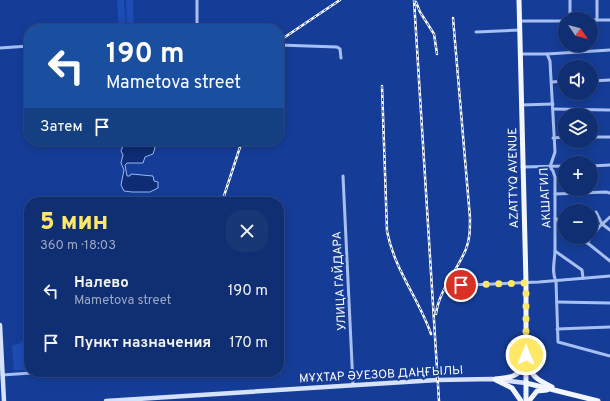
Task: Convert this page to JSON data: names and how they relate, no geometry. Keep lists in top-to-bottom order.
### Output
{
  "streets": {
    "main road": ["AZATTYQ AVENUE", "МҰХТАР ӘУЕЗОВ ДАҢҒЫЛЫ"],
    "street": ["АКШАГИЛ", "УЛИЦА ГАЙДАРА"]
  },
  "crossings": [
    ["AZATTYQ AVENUE", "МҰХТАР ӘУЕЗОВ ДАҢҒЫЛЫ"],
    ["УЛИЦА ГАЙДАРА", "МҰХТАР ӘУЕЗОВ ДАҢҒЫЛЫ"]
  ],
  "north": "bottom right",
  "page": {
    "map_buttons": ["+", "−"],
    "turn": ["190 m", "Mametova street"],
    "then": "Затем",
    "heading": ["5 мин", "360 m · 18:03"],
    "list": [
      {
        "name": "Налево",
        "note": "Mametova street",
        "value": "190 m"
      },
      {
        "name": "Пункт назначения",
        "value": "170 m"
      }
    ]
  }
}
